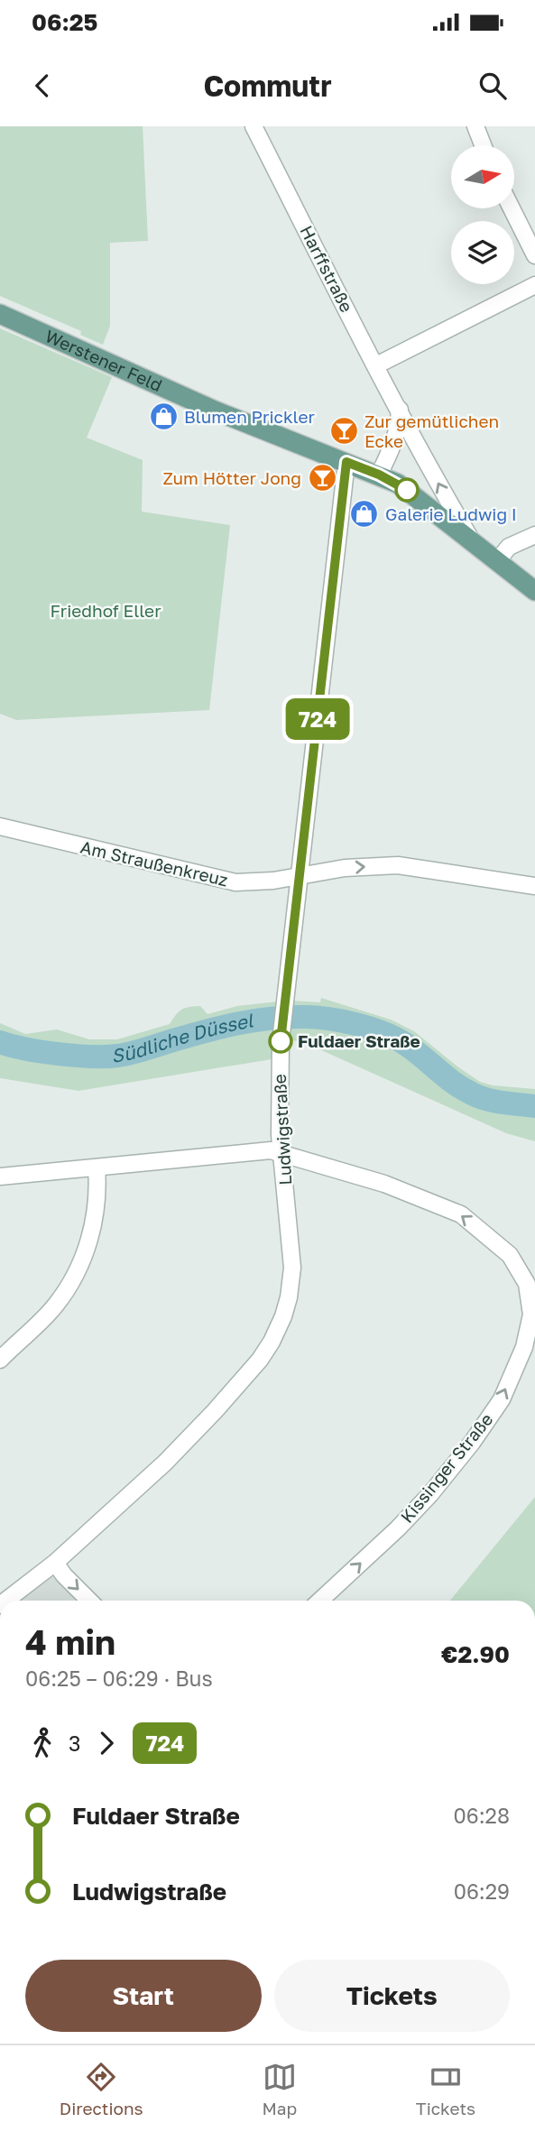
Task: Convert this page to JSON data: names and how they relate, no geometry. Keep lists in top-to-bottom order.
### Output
{
  "streets": {
    "main road": ["Werstener Feld"],
    "street": [
      "Harffstraße",
      "Am Straußenkreuz",
      "Ludwigstraße",
      "Kissinger Straße"
    ]
  },
  "crossings": [
    ["Harffstraße", "Werstener Feld"],
    ["Werstener Feld", "Ludwigstraße"],
    ["Am Straußenkreuz", "Ludwigstraße"],
    ["Ludwigstraße", "Kissinger Straße"]
  ],
  "one_way": ["Am Straußenkreuz"],
  "water": ["Südliche Düssel"],
  "parks": ["Friedhof Eller"],
  "places": {
    "shop": ["Blumen Prickler", "Galerie Ludwig I"],
    "bar": ["Zur gemütlichen Ecke", "Zum Hötter Jong"],
    "other": ["Fuldaer Straße"]
  },
  "lines": ["bus line 724"],
  "north": "right",
  "page": {
    "status": "06:25",
    "header": "Commutr",
    "on_map": "724",
    "heading": ["4 min", "06:25 – 06:29 · Bus", "€2.90"],
    "legs": ["3", "724"],
    "list": [
      {
        "name": "Fuldaer Straße",
        "value": "06:28"
      },
      {
        "name": "Ludwigstraße",
        "value": "06:29"
      }
    ],
    "buttons": ["Start", "Tickets"],
    "tabs": ["Directions", "Map", "Tickets"]
  }
}
